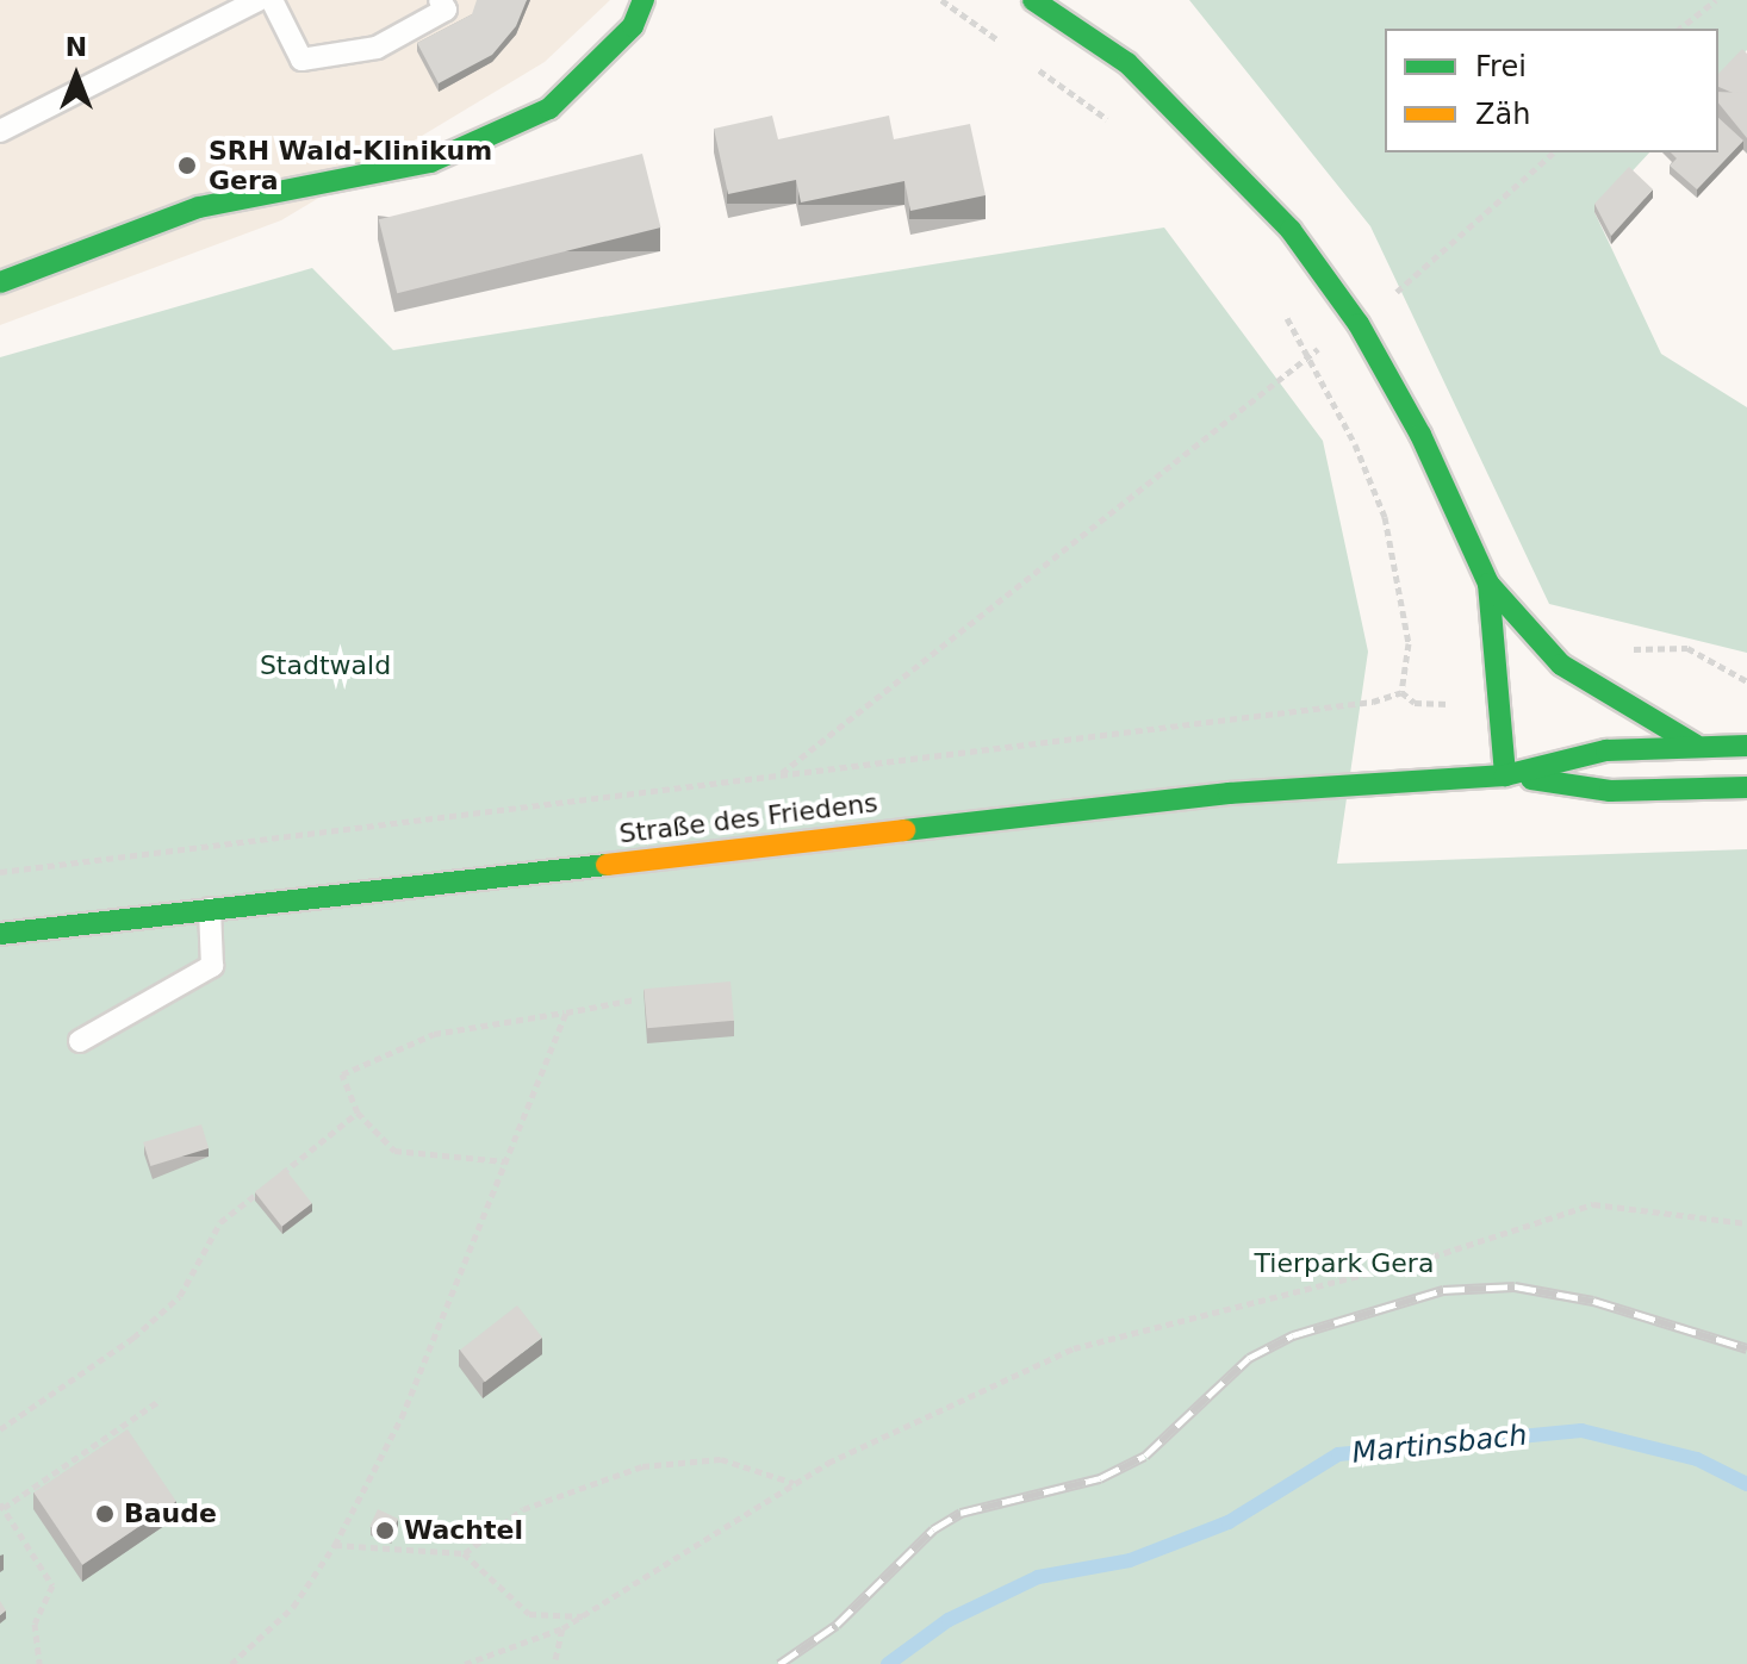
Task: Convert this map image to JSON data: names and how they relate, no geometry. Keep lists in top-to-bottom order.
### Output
{
  "streets": {
    "main road": ["Straße des Friedens"]
  },
  "water": ["Martinsbach"],
  "parks": ["Stadtwald", "Tierpark Gera"],
  "places": ["SRH Wald-Klinikum Gera", "Baude", "Wachtel"],
  "legend": ["Frei", "Zäh"],
  "north": "top"
}
